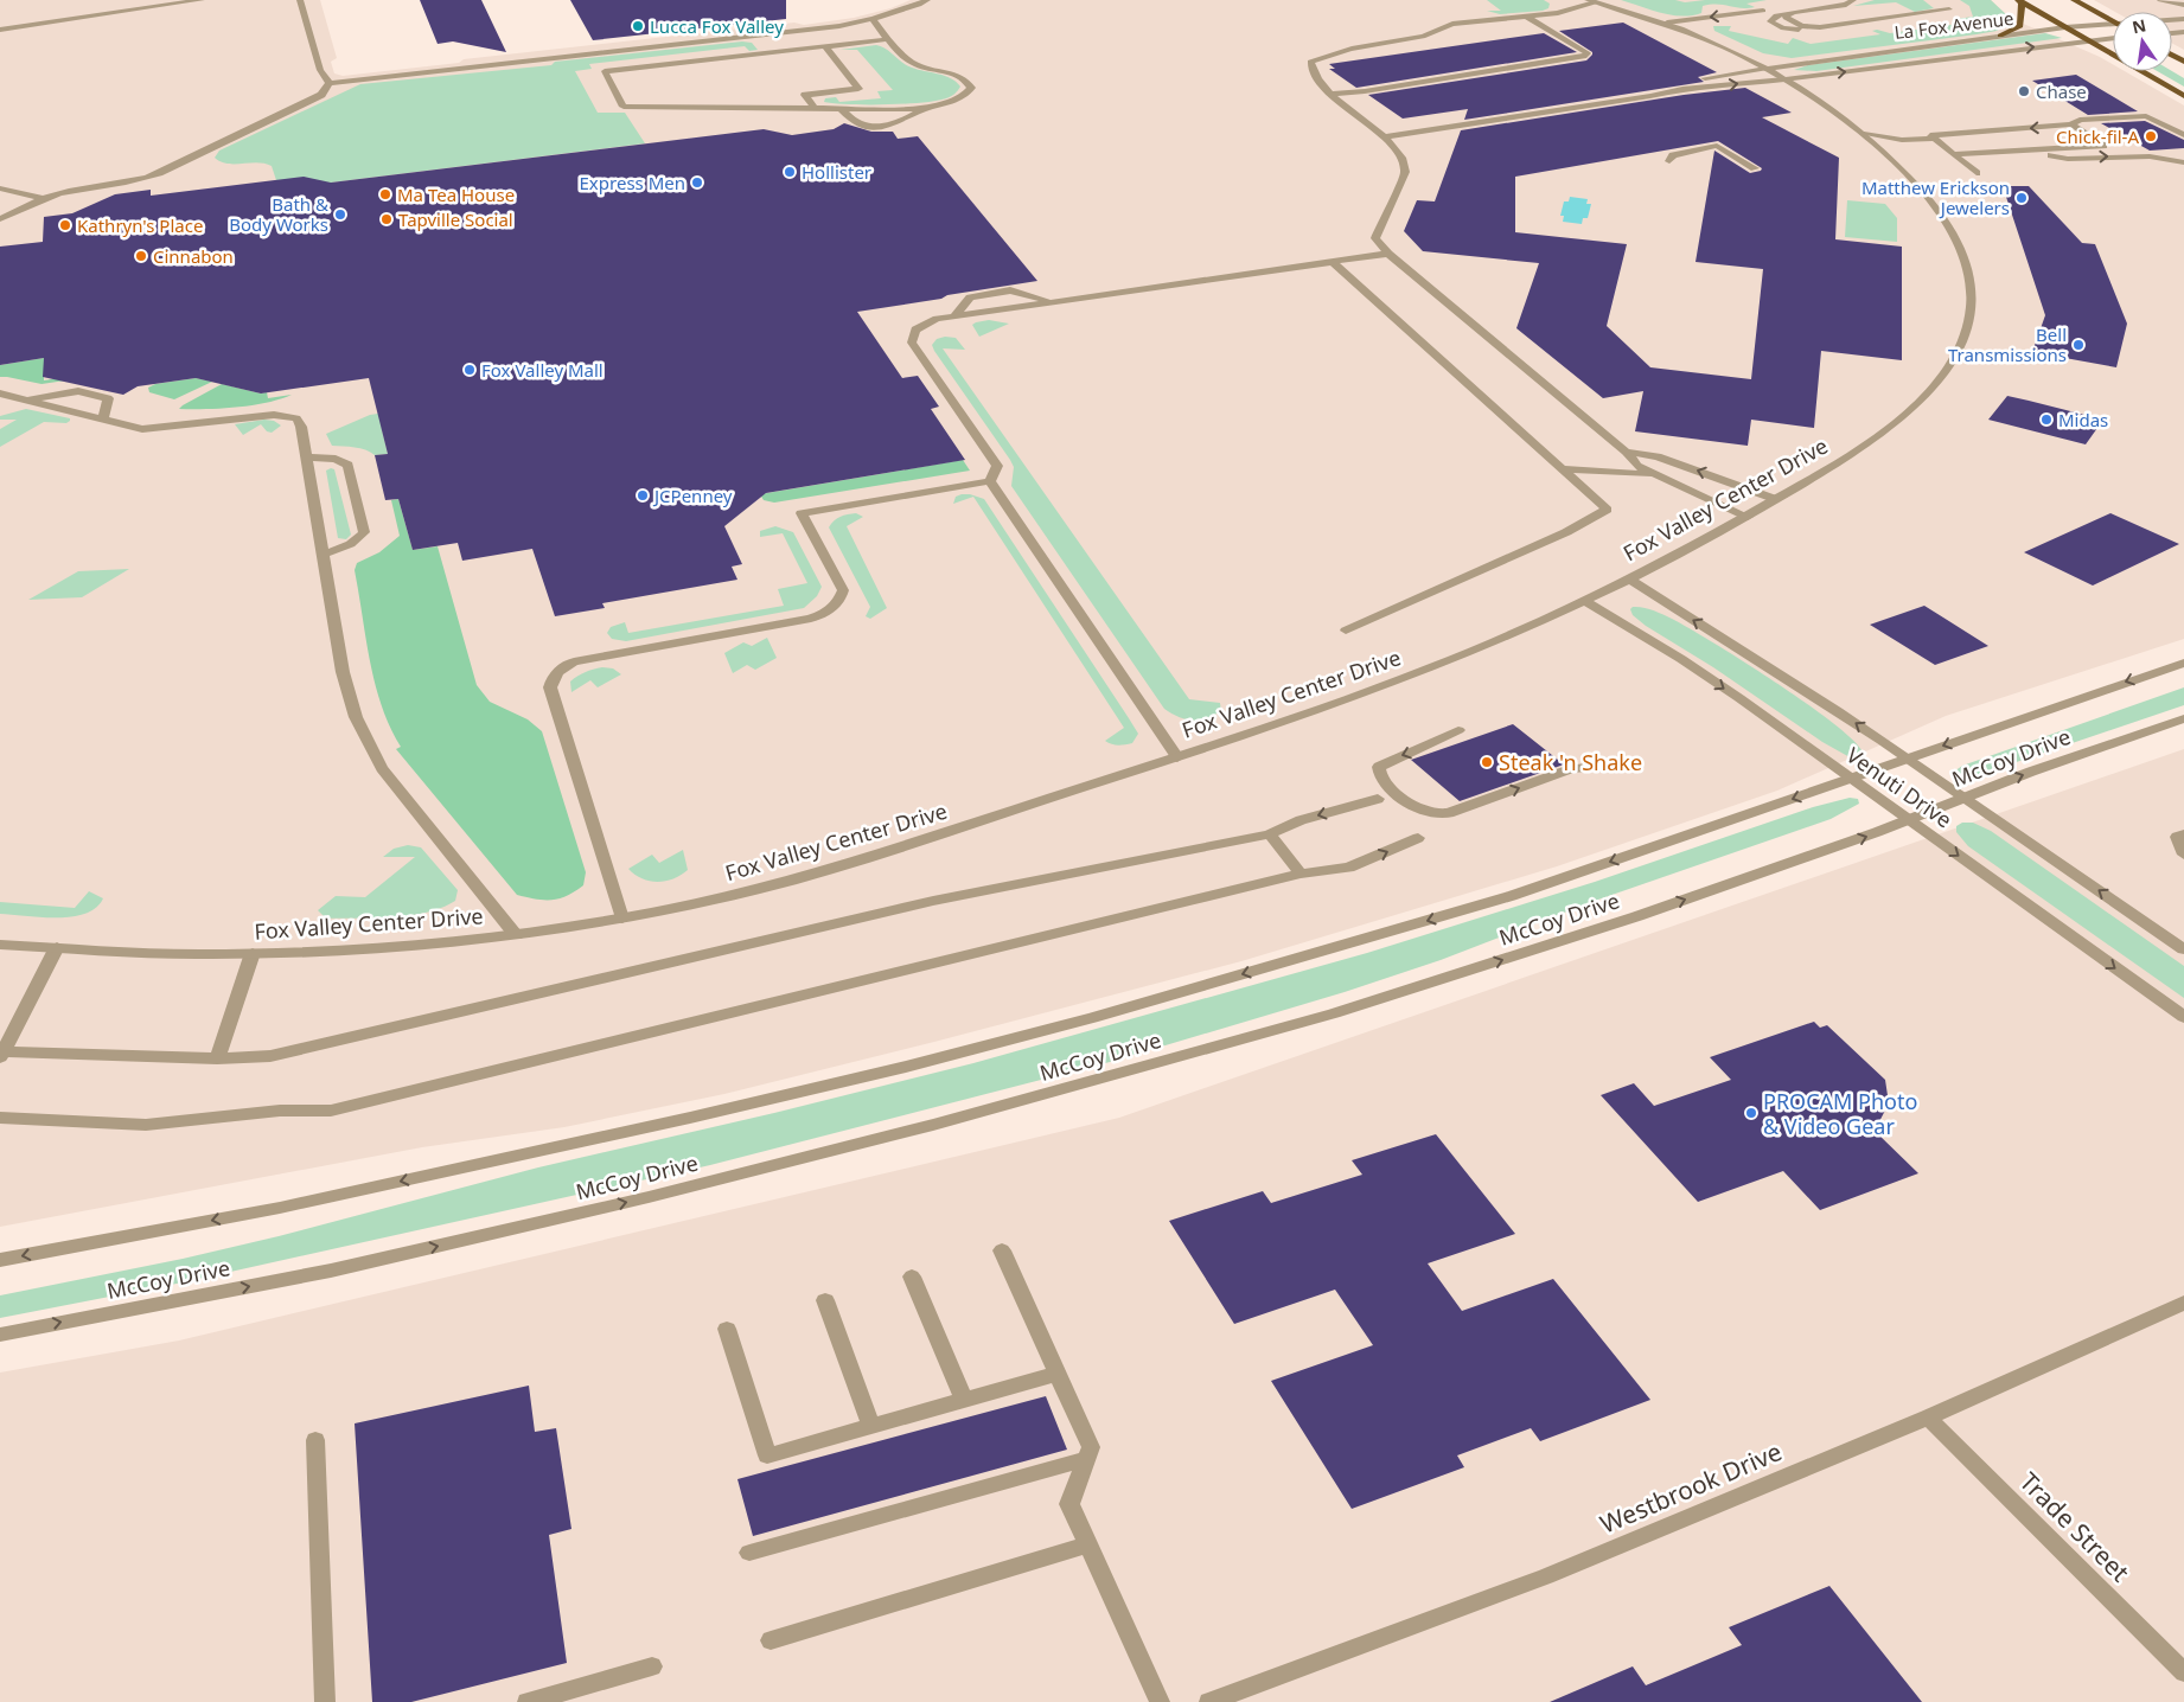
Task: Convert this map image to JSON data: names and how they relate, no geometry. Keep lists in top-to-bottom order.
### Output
{
  "streets": {
    "street": [
      "La Fox Avenue",
      "Fox Valley Center Drive",
      "McCoy Drive",
      "Venuti Drive",
      "Westbrook Drive",
      "Trade Street"
    ]
  },
  "crossings": [
    ["La Fox Avenue", "Fox Valley Center Drive"],
    ["Fox Valley Center Drive", "Venuti Drive"],
    ["McCoy Drive", "Venuti Drive"],
    ["Westbrook Drive", "Trade Street"]
  ],
  "places": [
    "Lucca Fox Valley",
    "Chase",
    "Chick-fil-A",
    "Hollister",
    "Express Men",
    "Ma Tea House",
    "Matthew Erickson Jewelers",
    "Bath & Body Works",
    "Tapville Social",
    "Kathryn's Place",
    "Cinnabon",
    "Bell Transmissions",
    "Fox Valley Mall",
    "Midas",
    "JCPenney",
    "Steak 'n Shake",
    "PROCAM Photo & Video Gear"
  ],
  "north": "top"
}
